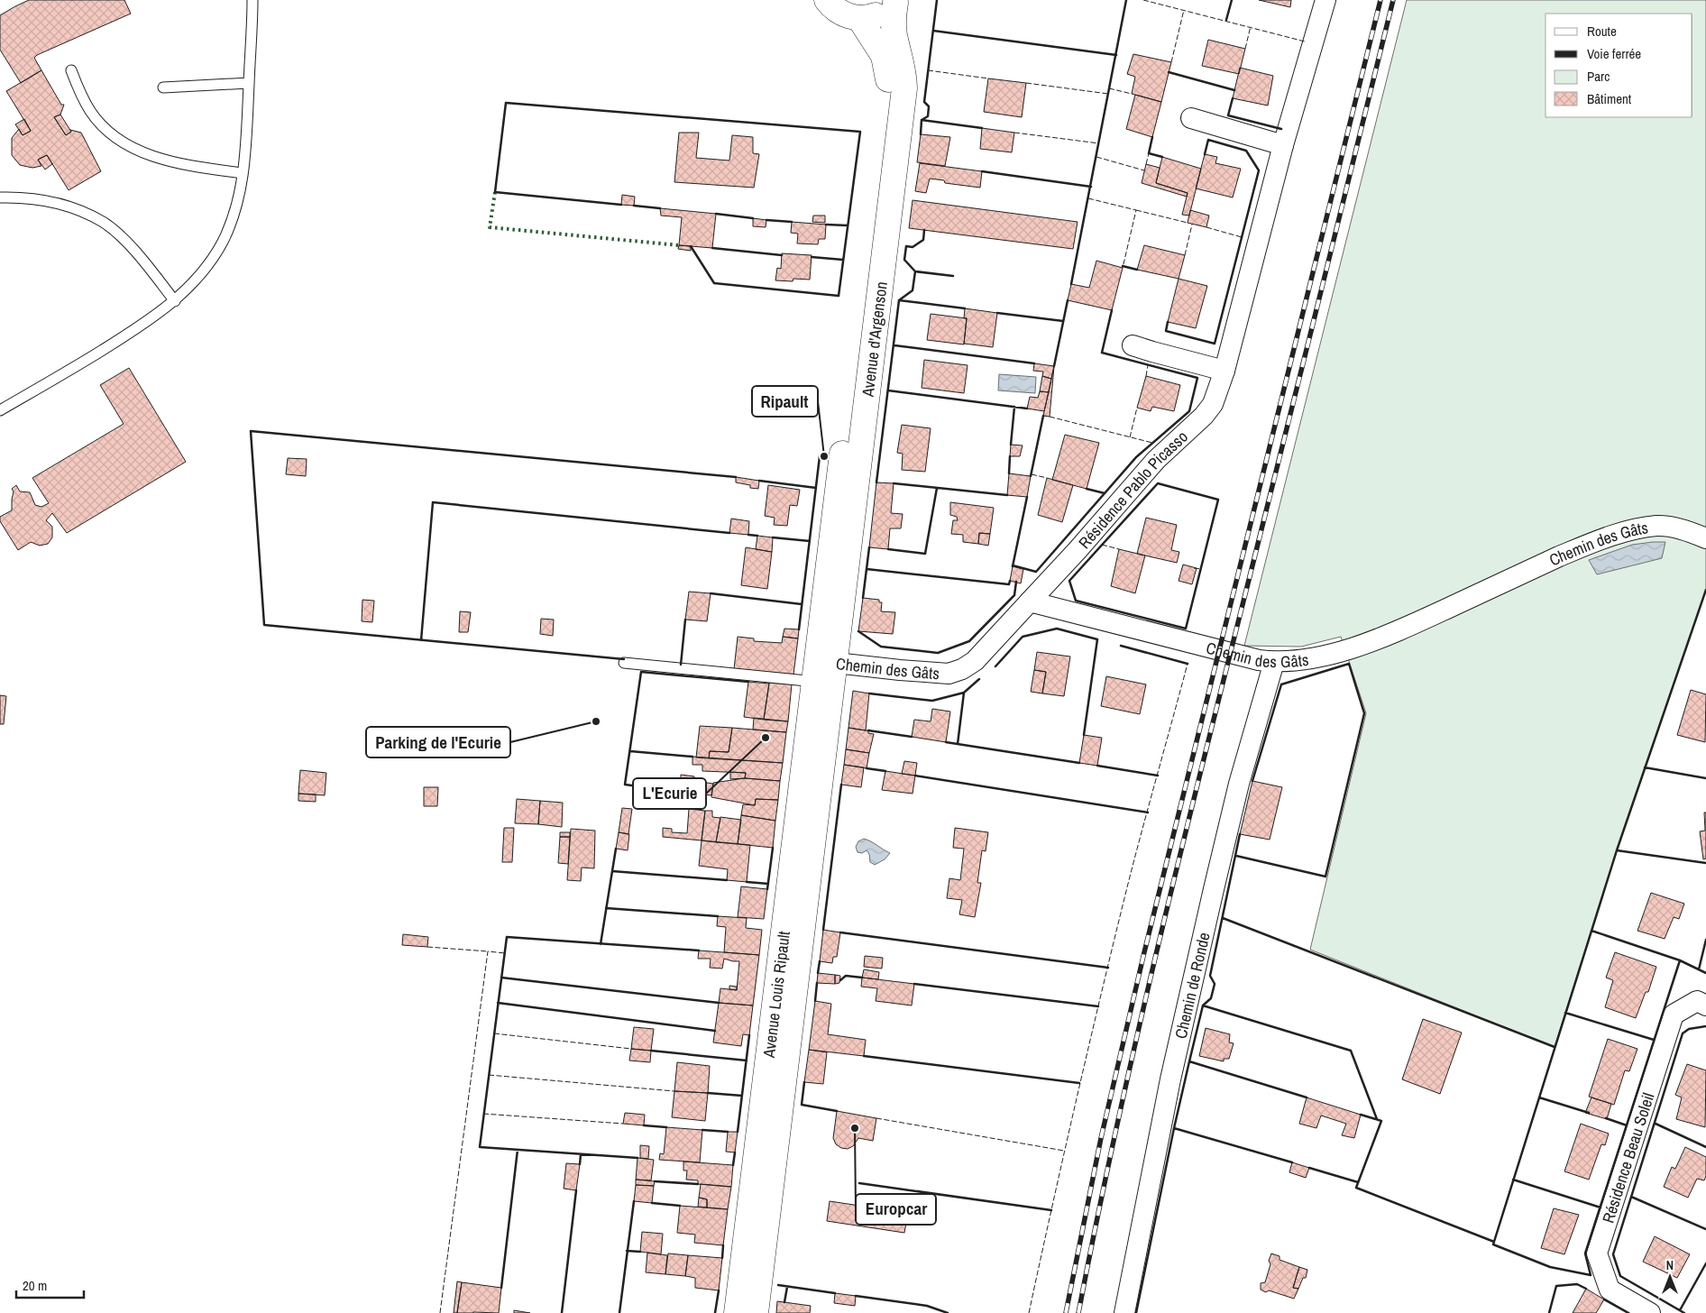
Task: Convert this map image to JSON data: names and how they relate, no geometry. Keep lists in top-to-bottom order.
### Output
{
  "streets": {
    "main road": ["Avenue d'Argenson", "Avenue Louis Ripault"],
    "street": [
      "Résidence Pablo Picasso",
      "Chemin des Gâts",
      "Chemin de Ronde",
      "Résidence Beau Soleil"
    ]
  },
  "crossings": [
    ["Avenue d'Argenson", "Chemin des Gâts"],
    ["Avenue d'Argenson", "Avenue Louis Ripault"],
    ["Résidence Pablo Picasso", "Chemin des Gâts"],
    ["Chemin des Gâts", "Chemin de Ronde"],
    ["Chemin des Gâts", "Avenue Louis Ripault"]
  ],
  "places": [
    "Ripault",
    "Parking de l'Ecurie",
    "L'Ecurie",
    "Europcar"
  ],
  "legend": [
    "Route",
    "Voie ferrée",
    "Parc",
    "Bâtiment"
  ],
  "scale_bar": "20 m",
  "north": "top"
}
